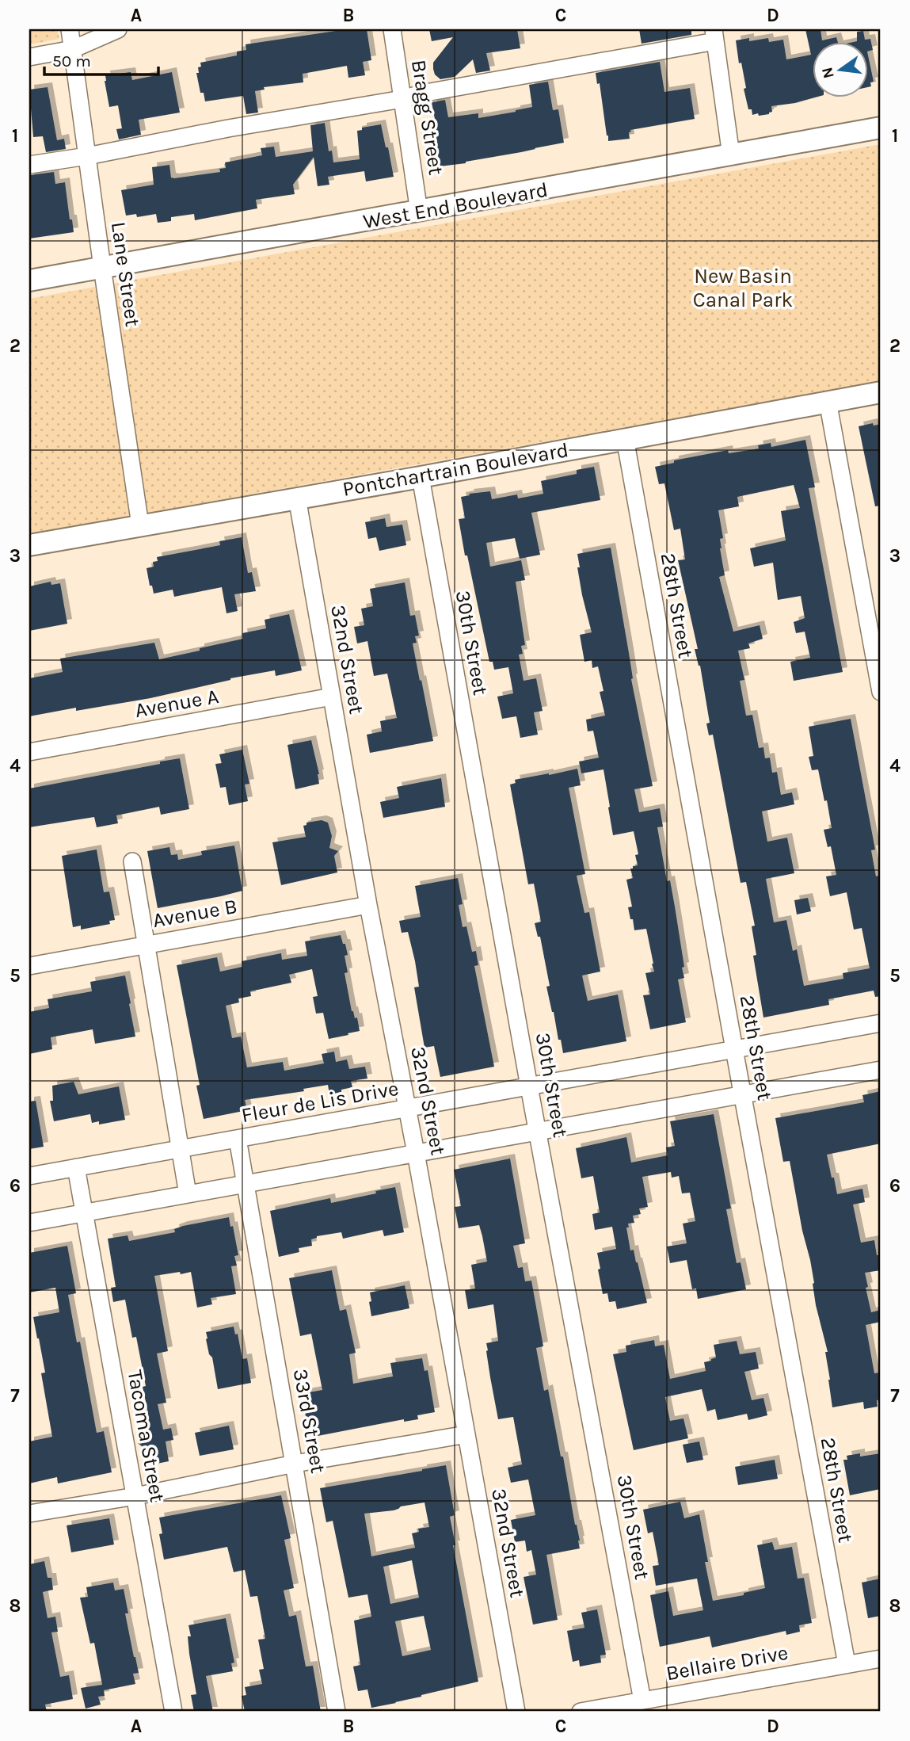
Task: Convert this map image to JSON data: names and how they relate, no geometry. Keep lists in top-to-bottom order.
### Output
{
  "streets": {
    "main road": ["West End Boulevard", "Pontchartrain Boulevard"],
    "street": [
      "Bragg Street",
      "Lane Street",
      "28th Street",
      "30th Street",
      "32nd Street",
      "Avenue A",
      "Avenue B",
      "Fleur de Lis Drive",
      "33rd Street",
      "Tacoma Street",
      "Bellaire Drive"
    ]
  },
  "crossings": [
    ["Bragg Street", "West End Boulevard"],
    ["West End Boulevard", "Lane Street"],
    ["Lane Street", "Pontchartrain Boulevard"],
    ["Pontchartrain Boulevard", "28th Street"],
    ["Pontchartrain Boulevard", "30th Street"],
    ["Pontchartrain Boulevard", "32nd Street"],
    ["28th Street", "Fleur de Lis Drive"],
    ["28th Street", "Bellaire Drive"],
    ["30th Street", "Fleur de Lis Drive"],
    ["30th Street", "Bellaire Drive"],
    ["32nd Street", "Avenue A"],
    ["32nd Street", "Avenue B"],
    ["32nd Street", "Fleur de Lis Drive"],
    ["Fleur de Lis Drive", "33rd Street"],
    ["Fleur de Lis Drive", "Tacoma Street"]
  ],
  "parks": ["New Basin Canal Park"],
  "scale_bar": "50 m",
  "north": "left",
  "grid": {
    "columns": [
      "A",
      "B",
      "C",
      "D"
    ],
    "rows": [
      "1",
      "2",
      "3",
      "4",
      "5",
      "6",
      "7",
      "8"
    ]
  }
}
